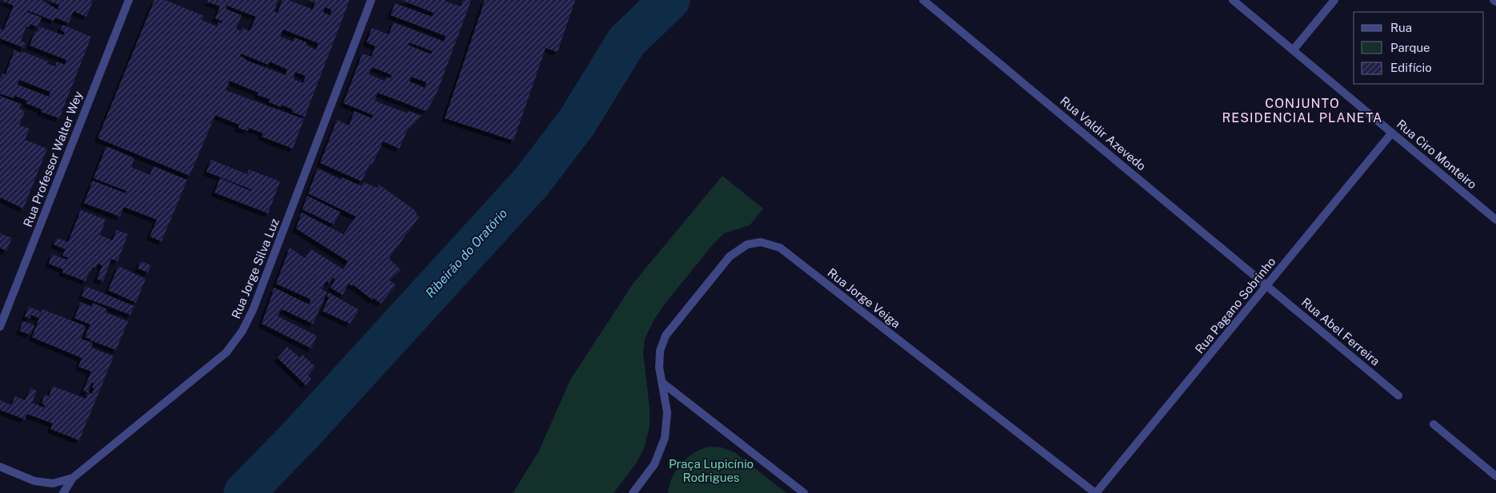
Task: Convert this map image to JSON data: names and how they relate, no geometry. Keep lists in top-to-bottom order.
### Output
{
  "streets": {
    "street": [
      "Rua Valdir Azevedo",
      "Rua Ciro Monteiro",
      "Rua Professor Walter Wey",
      "Rua Jorge Silva Luz",
      "Rua Jorge Veiga",
      "Rua Pagano Sobrinho",
      "Rua Abel Ferreira"
    ]
  },
  "crossings": [
    ["Rua Valdir Azevedo", "Rua Pagano Sobrinho"],
    ["Rua Valdir Azevedo", "Rua Abel Ferreira"],
    ["Rua Ciro Monteiro", "Rua Pagano Sobrinho"],
    ["Rua Jorge Veiga", "Rua Pagano Sobrinho"],
    ["Rua Pagano Sobrinho", "Rua Abel Ferreira"]
  ],
  "districts": ["CONJUNTO RESIDENCIAL PLANETA"],
  "water": ["Ribeirão do Oratório"],
  "parks": ["Praça Lupicínio Rodrigues"],
  "legend": ["Rua", "Parque", "Edifício"]
}
